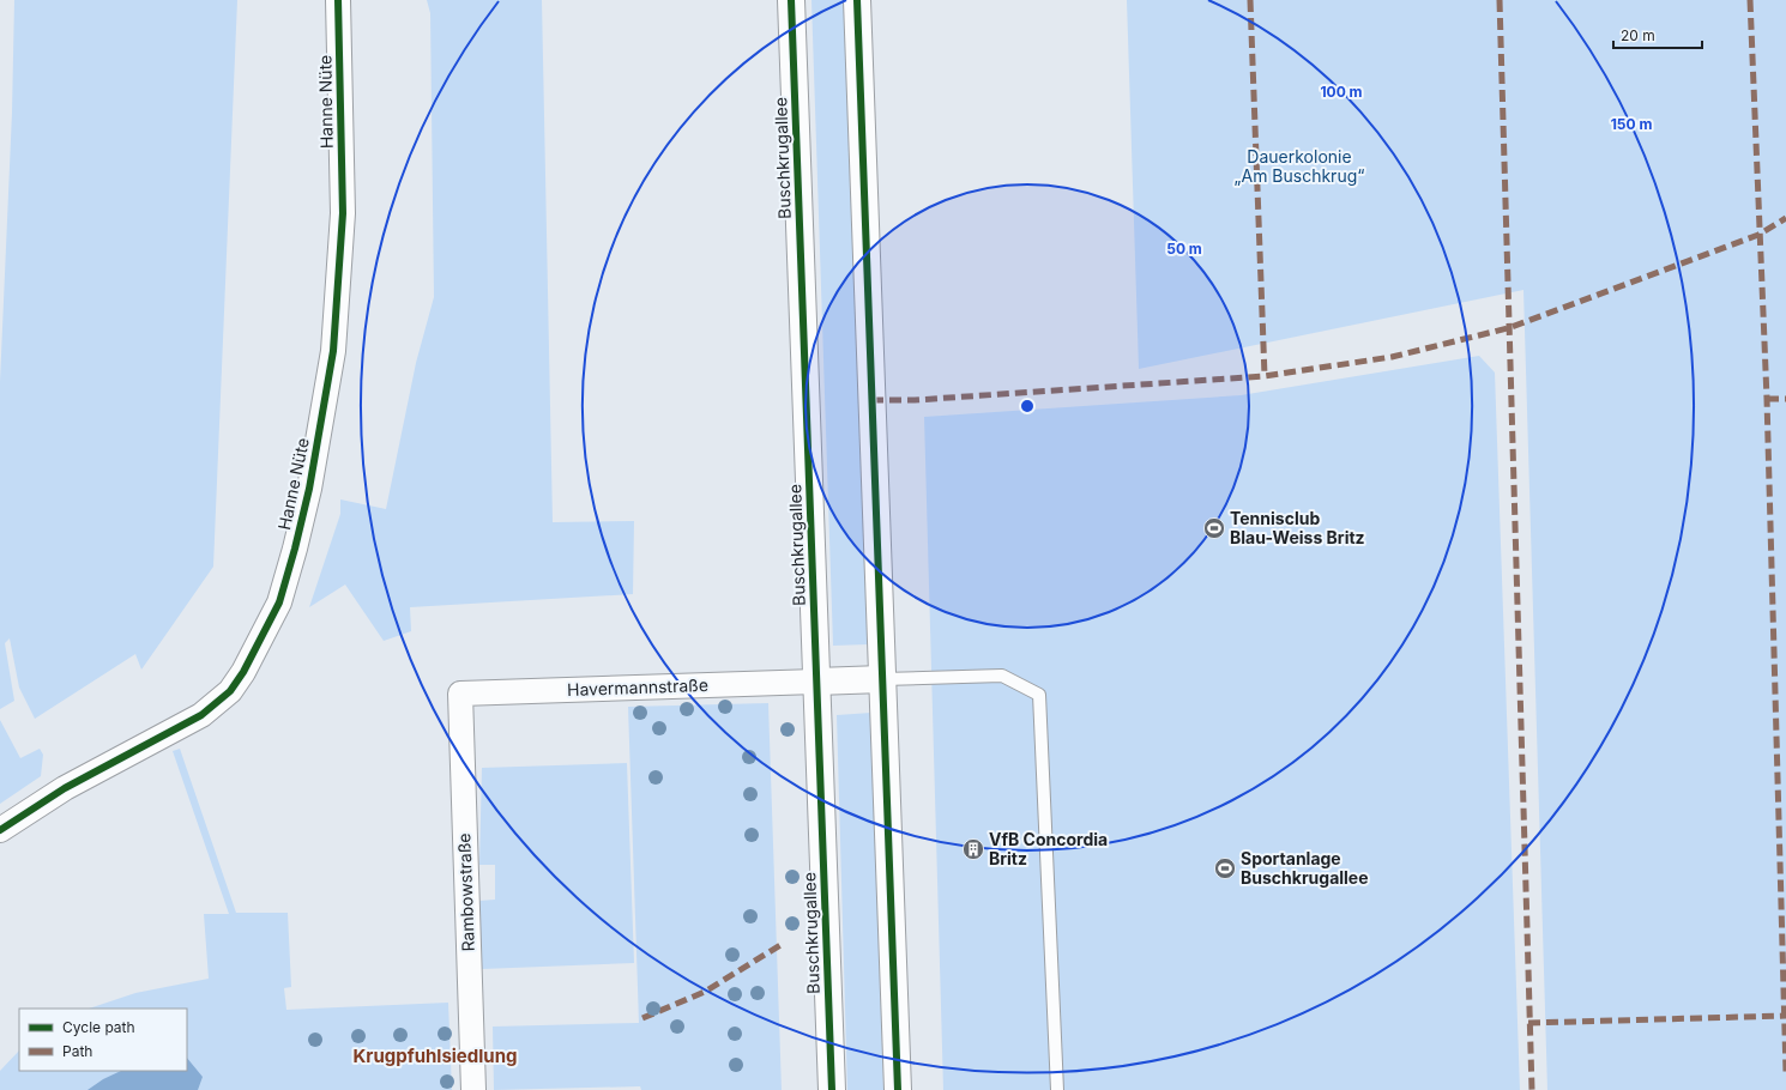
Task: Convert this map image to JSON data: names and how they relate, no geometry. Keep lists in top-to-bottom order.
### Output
{
  "streets": {
    "main road": ["Buschkrugallee"],
    "street": ["Hanne Nüte", "Havermannstraße", "Rambowstraße"]
  },
  "crossings": [
    ["Buschkrugallee", "Havermannstraße"],
    ["Havermannstraße", "Rambowstraße"]
  ],
  "districts": ["Krugpfuhlsiedlung"],
  "parks": ["Dauerkolonie „Am Buschkrug“"],
  "places": {
    "sports": ["Tennisclub Blau-Weiss Britz", "Sportanlage Buschkrugallee"],
    "building": ["VfB Concordia Britz"]
  },
  "legend": ["Cycle path", "Path"],
  "scale_bar": "20 m",
  "rings": ["100 m", "150 m", "50 m"]
}
